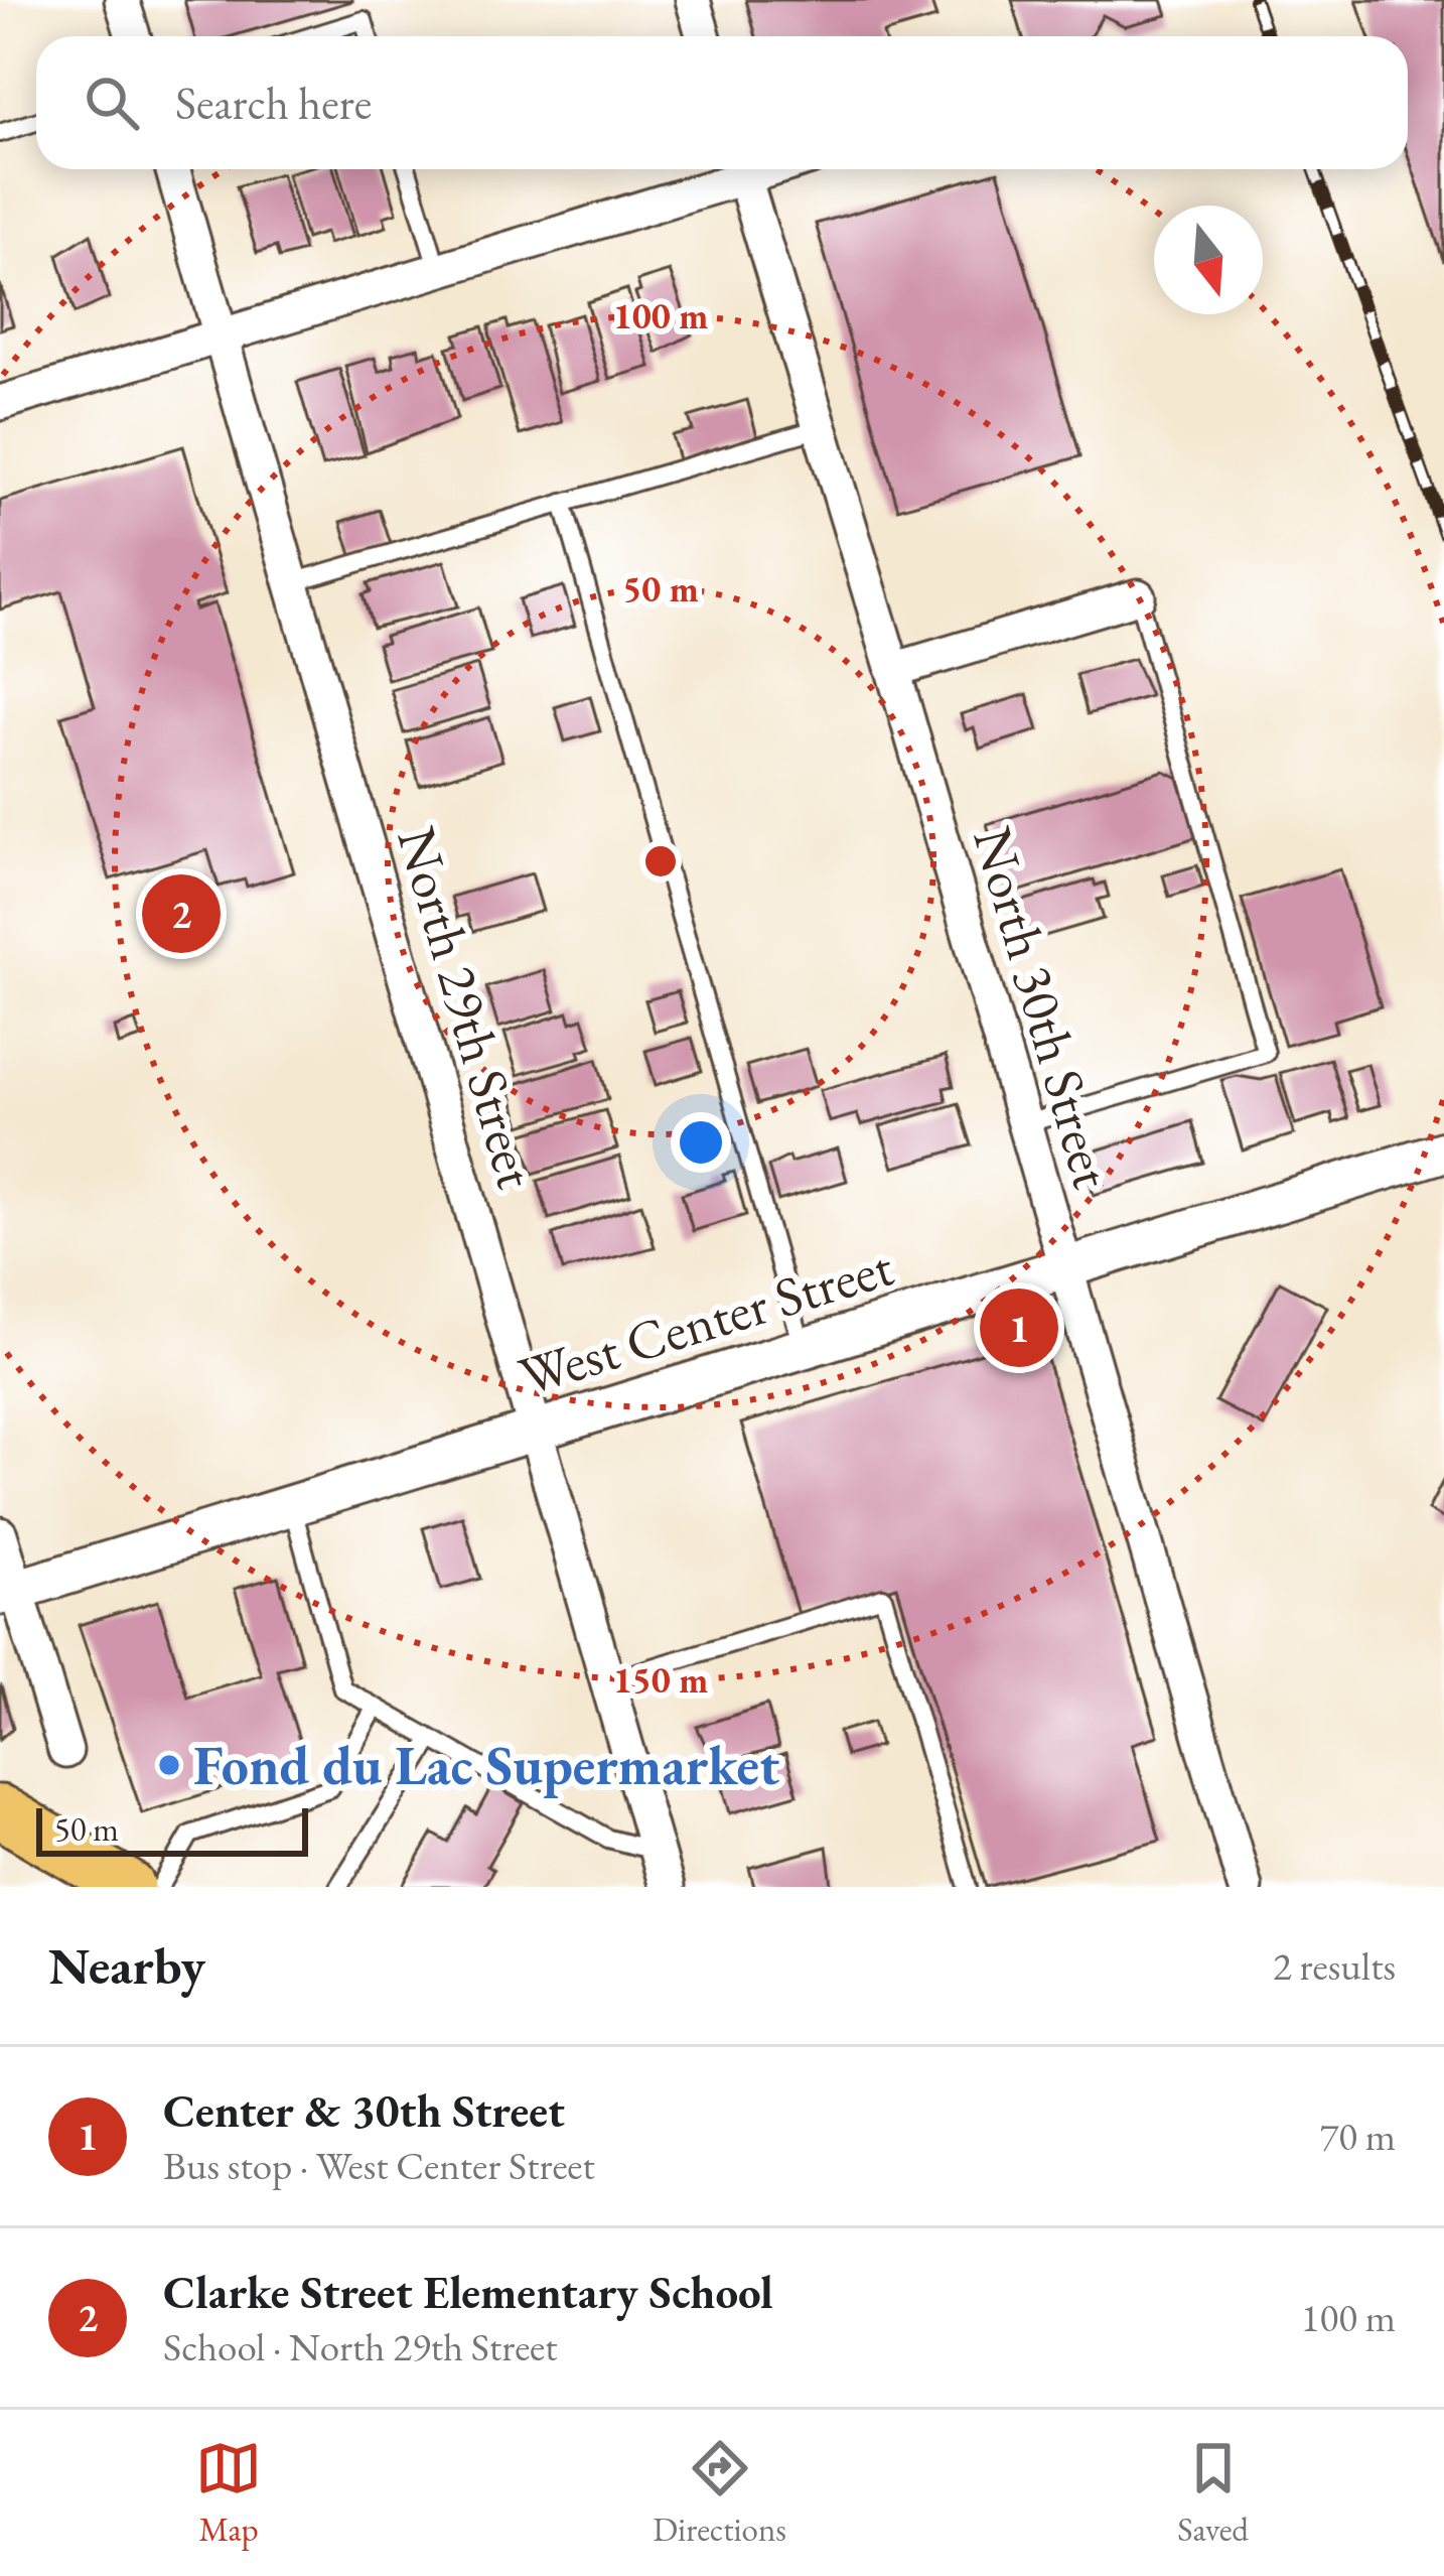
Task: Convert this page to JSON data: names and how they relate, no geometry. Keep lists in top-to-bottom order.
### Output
{
  "streets": {
    "street": ["North 29th Street", "North 30th Street", "West Center Street"]
  },
  "crossings": [
    ["North 29th Street", "West Center Street"],
    ["North 30th Street", "West Center Street"]
  ],
  "places": ["Fond du Lac Supermarket"],
  "scale_bar": "50 m",
  "north": "bottom",
  "page": {
    "search": "Search here",
    "pins": ["2", "1"],
    "scale": "50 m",
    "heading": ["Nearby", "2 results"],
    "list": [
      {
        "mark": "1",
        "name": "Center & 30th Street",
        "note": "Bus stop · West Center Street",
        "value": "70 m"
      },
      {
        "mark": "2",
        "name": "Clarke Street Elementary School",
        "note": "School · North 29th Street",
        "value": "100 m"
      }
    ],
    "nav": ["Map", "Directions", "Saved"]
  },
  "rings": ["100 m", "50 m", "150 m"]
}
